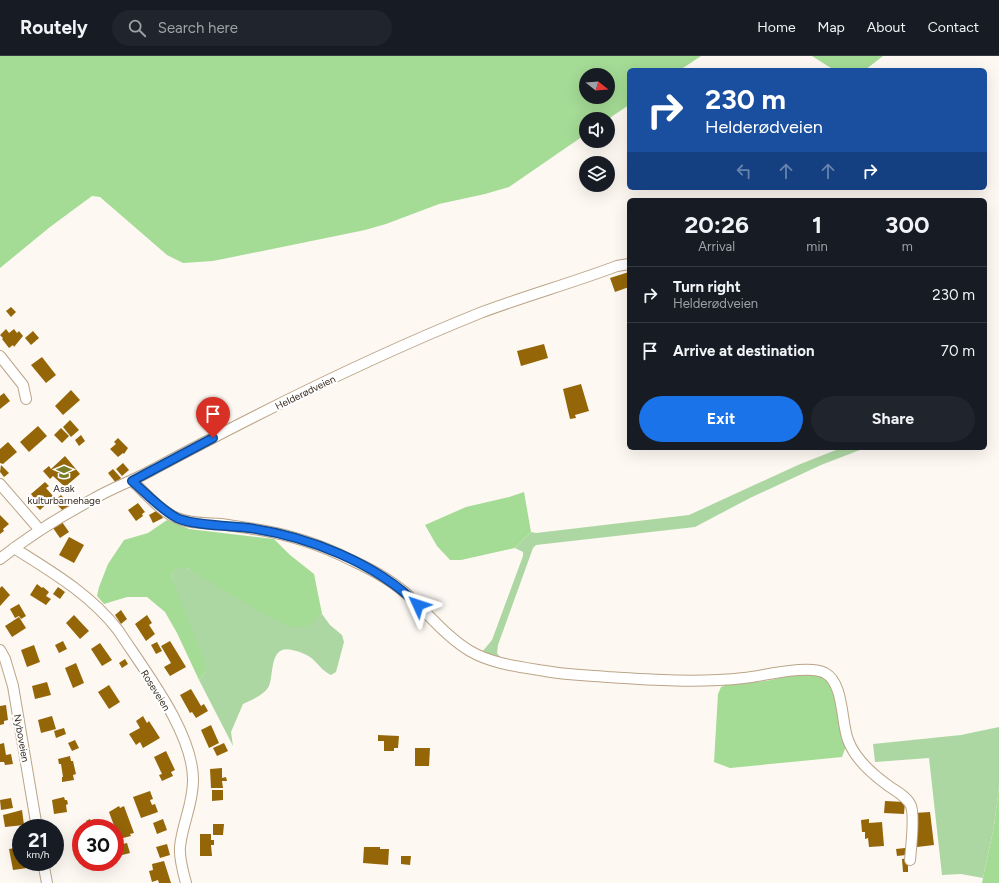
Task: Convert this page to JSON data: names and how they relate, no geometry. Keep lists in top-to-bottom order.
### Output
{
  "streets": {
    "street": ["Helderødveien", "Roseveien", "Nyboveien"]
  },
  "crossings": [
    ["Helderødveien", "Roseveien"]
  ],
  "places": {
    "school or university": ["Asak kulturbarnehage"]
  },
  "north": "right",
  "page": {
    "header": "Routely",
    "search": "Search here",
    "nav": [
      "Home",
      "Map",
      "About",
      "Contact"
    ],
    "turn": ["230 m", "Helderødveien"],
    "eta": [
      "20:26",
      "Arrival",
      "1",
      "min",
      "300",
      "m"
    ],
    "list": [
      {
        "name": "Turn right",
        "note": "Helderødveien",
        "value": "230 m"
      },
      {
        "name": "Arrive at destination",
        "value": "70 m"
      }
    ],
    "buttons": ["Exit", "Share"],
    "speed": "21 km/h",
    "limit": "30"
  }
}
